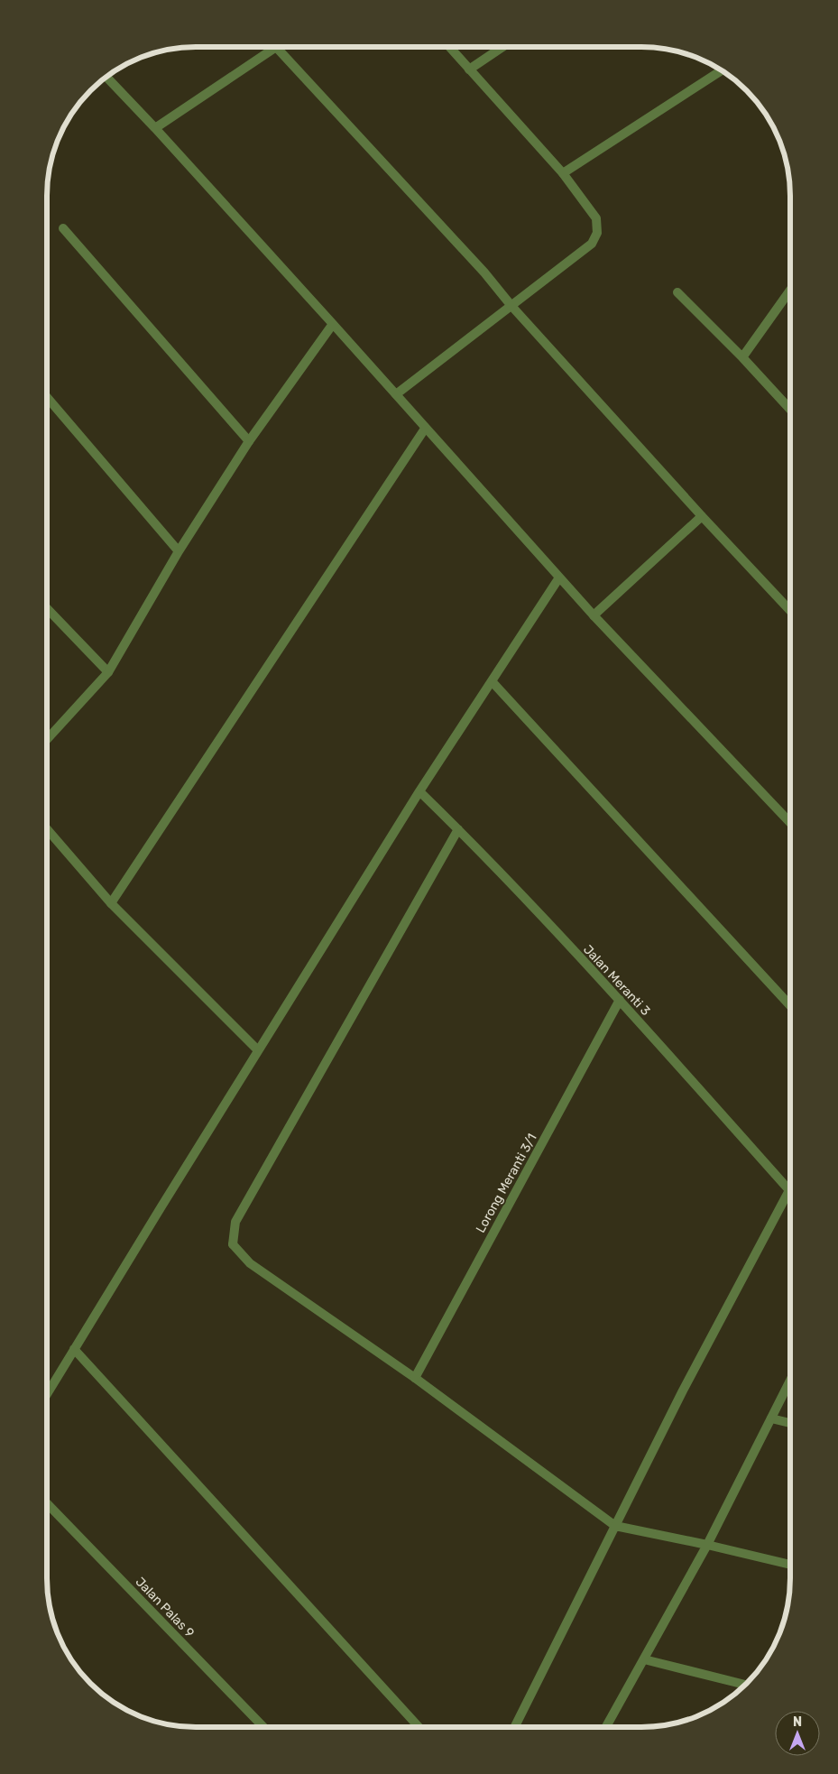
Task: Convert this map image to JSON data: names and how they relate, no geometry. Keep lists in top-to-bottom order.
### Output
{
  "streets": {
    "street": ["Jalan Meranti 3", "Lorong Meranti 3/1", "Jalan Palas 9"]
  },
  "crossings": [
    ["Jalan Meranti 3", "Lorong Meranti 3/1"]
  ],
  "north": "top"
}
